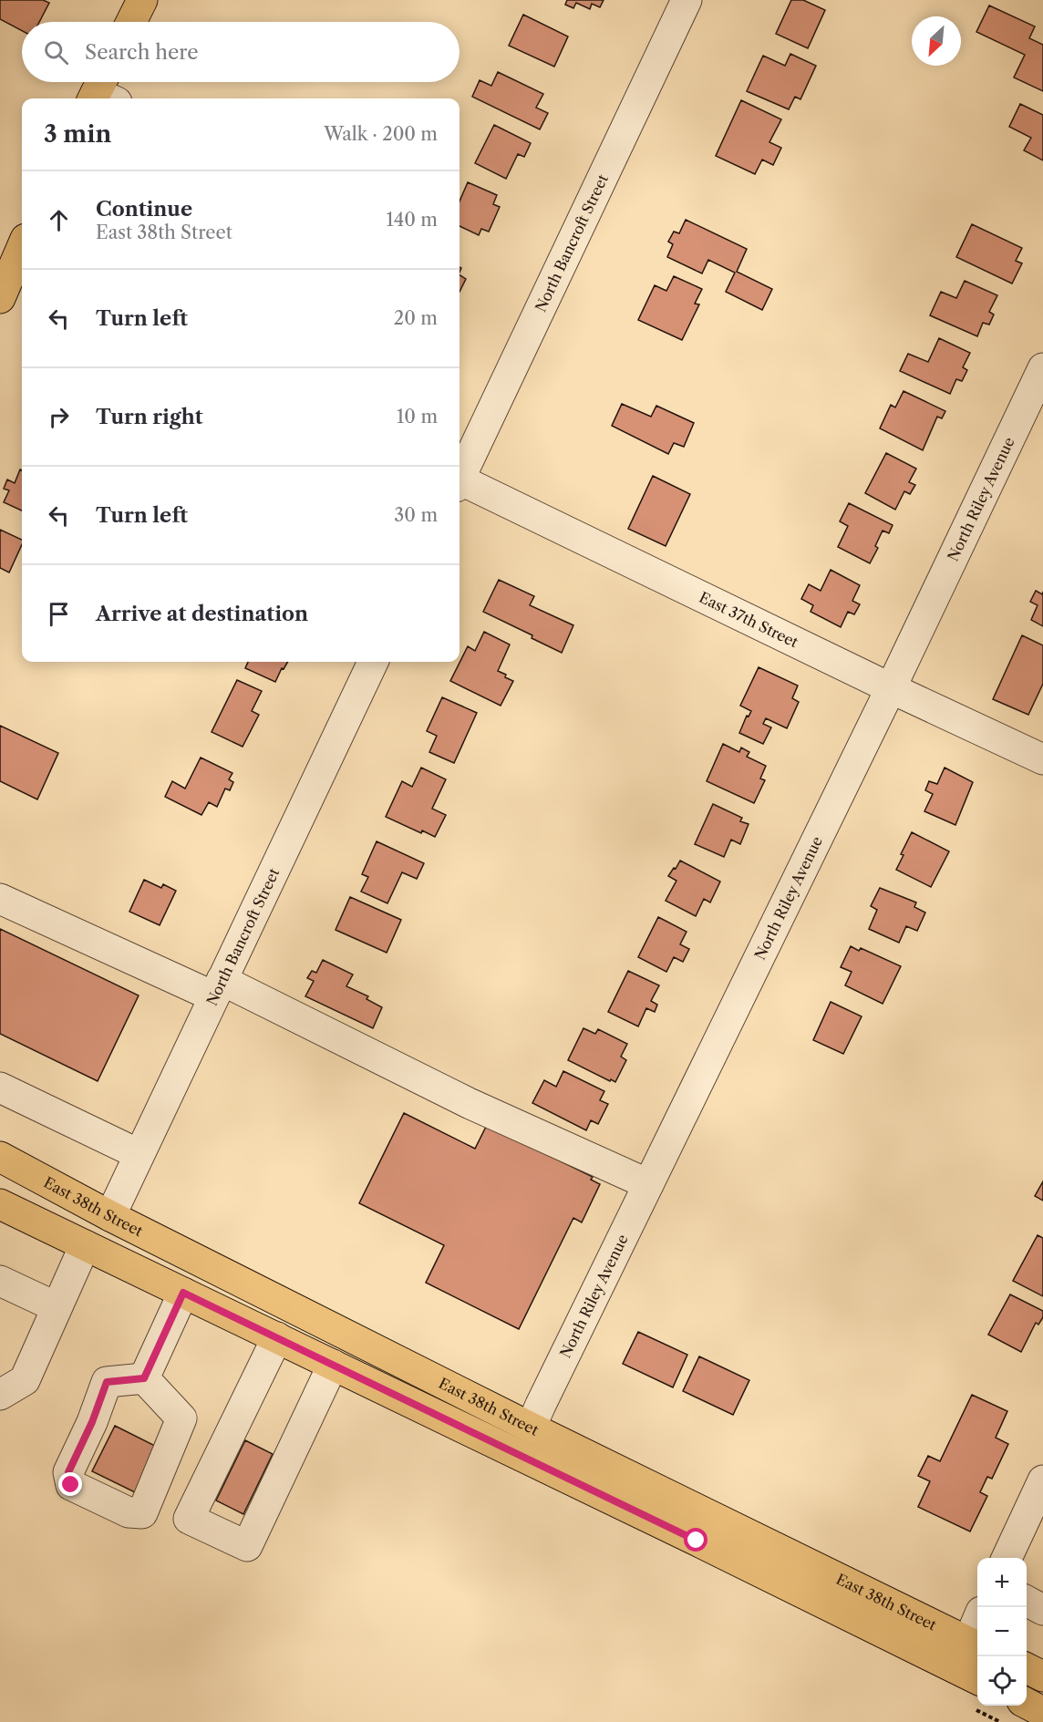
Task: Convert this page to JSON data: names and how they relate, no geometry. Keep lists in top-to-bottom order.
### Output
{
  "streets": {
    "main road": ["East 38th Street"],
    "street": ["North Bancroft Street", "North Riley Avenue", "East 37th Street"]
  },
  "crossings": [
    ["North Bancroft Street", "East 38th Street"],
    ["North Riley Avenue", "East 37th Street"],
    ["North Riley Avenue", "East 38th Street"]
  ],
  "north": "bottom left",
  "page": {
    "search": "Search here",
    "heading": ["3 min", "Walk · 200 m"],
    "list": [
      ["Continue", "East 38th Street", "140 m"],
      ["Turn left", "20 m"],
      ["Turn right", "10 m"],
      ["Turn left", "30 m"],
      "Arrive at destination"
    ],
    "map_buttons": ["+", "−"]
  }
}
